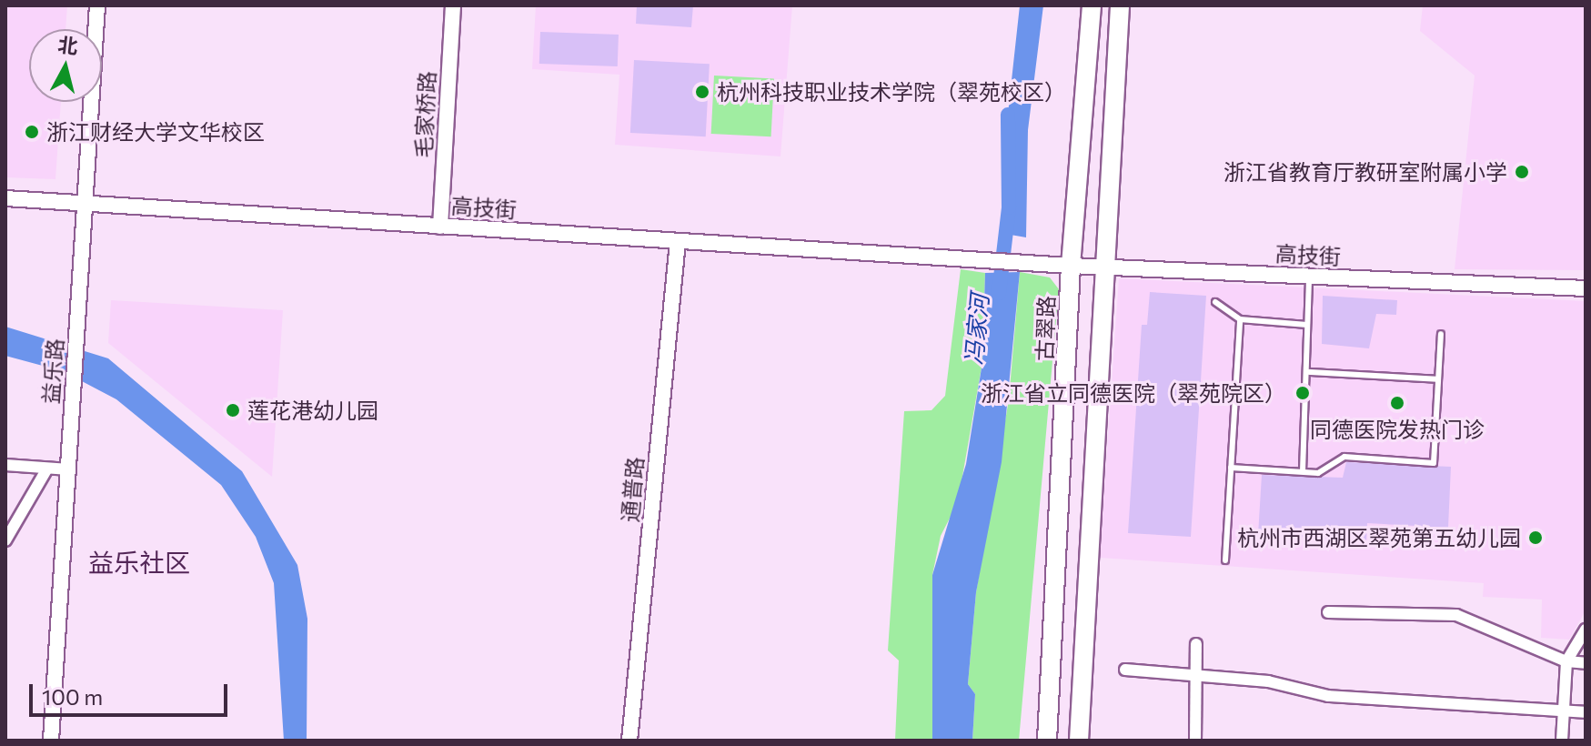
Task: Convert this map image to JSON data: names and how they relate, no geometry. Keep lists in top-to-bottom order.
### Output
{
  "streets": {
    "main road": ["古翠路"],
    "street": [
      "毛家桥路",
      "高技街",
      "益乐路",
      "通普路"
    ]
  },
  "crossings": [
    ["毛家桥路", "高技街"],
    ["高技街", "古翠路"],
    ["高技街", "益乐路"],
    ["高技街", "通普路"]
  ],
  "districts": ["益乐社区"],
  "water": ["冯家河"],
  "places": [
    "杭州科技职业技术学院（翠苑校区）",
    "浙江财经大学文华校区",
    "浙江省教育厅教研室附属小学",
    "浙江省立同德医院（翠苑院区）",
    "同德医院发热门诊",
    "莲花港幼儿园",
    "杭州市西湖区翠苑第五幼儿园"
  ],
  "scale_bar": "100 m",
  "north": "top"
}
